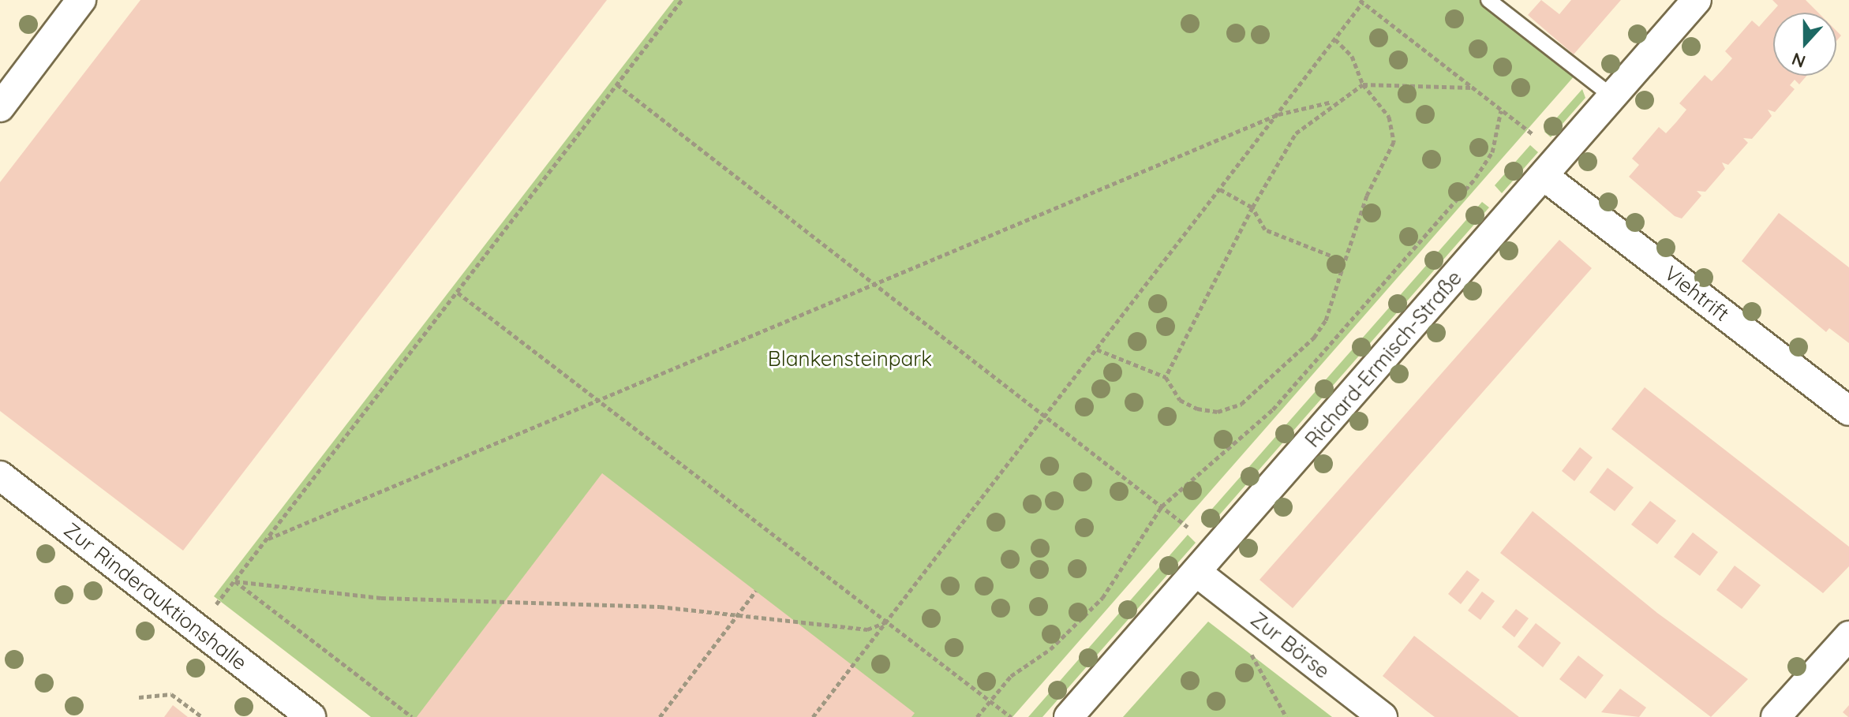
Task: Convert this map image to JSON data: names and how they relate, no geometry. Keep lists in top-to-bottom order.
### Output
{
  "streets": {
    "street": [
      "Viehtrift",
      "Richard-Ermisch-Straße",
      "Zur Rinderauktionshalle",
      "Zur Börse"
    ]
  },
  "crossings": [
    ["Viehtrift", "Richard-Ermisch-Straße"],
    ["Richard-Ermisch-Straße", "Zur Börse"]
  ],
  "parks": ["Blankensteinpark"],
  "north": "bottom"
}
